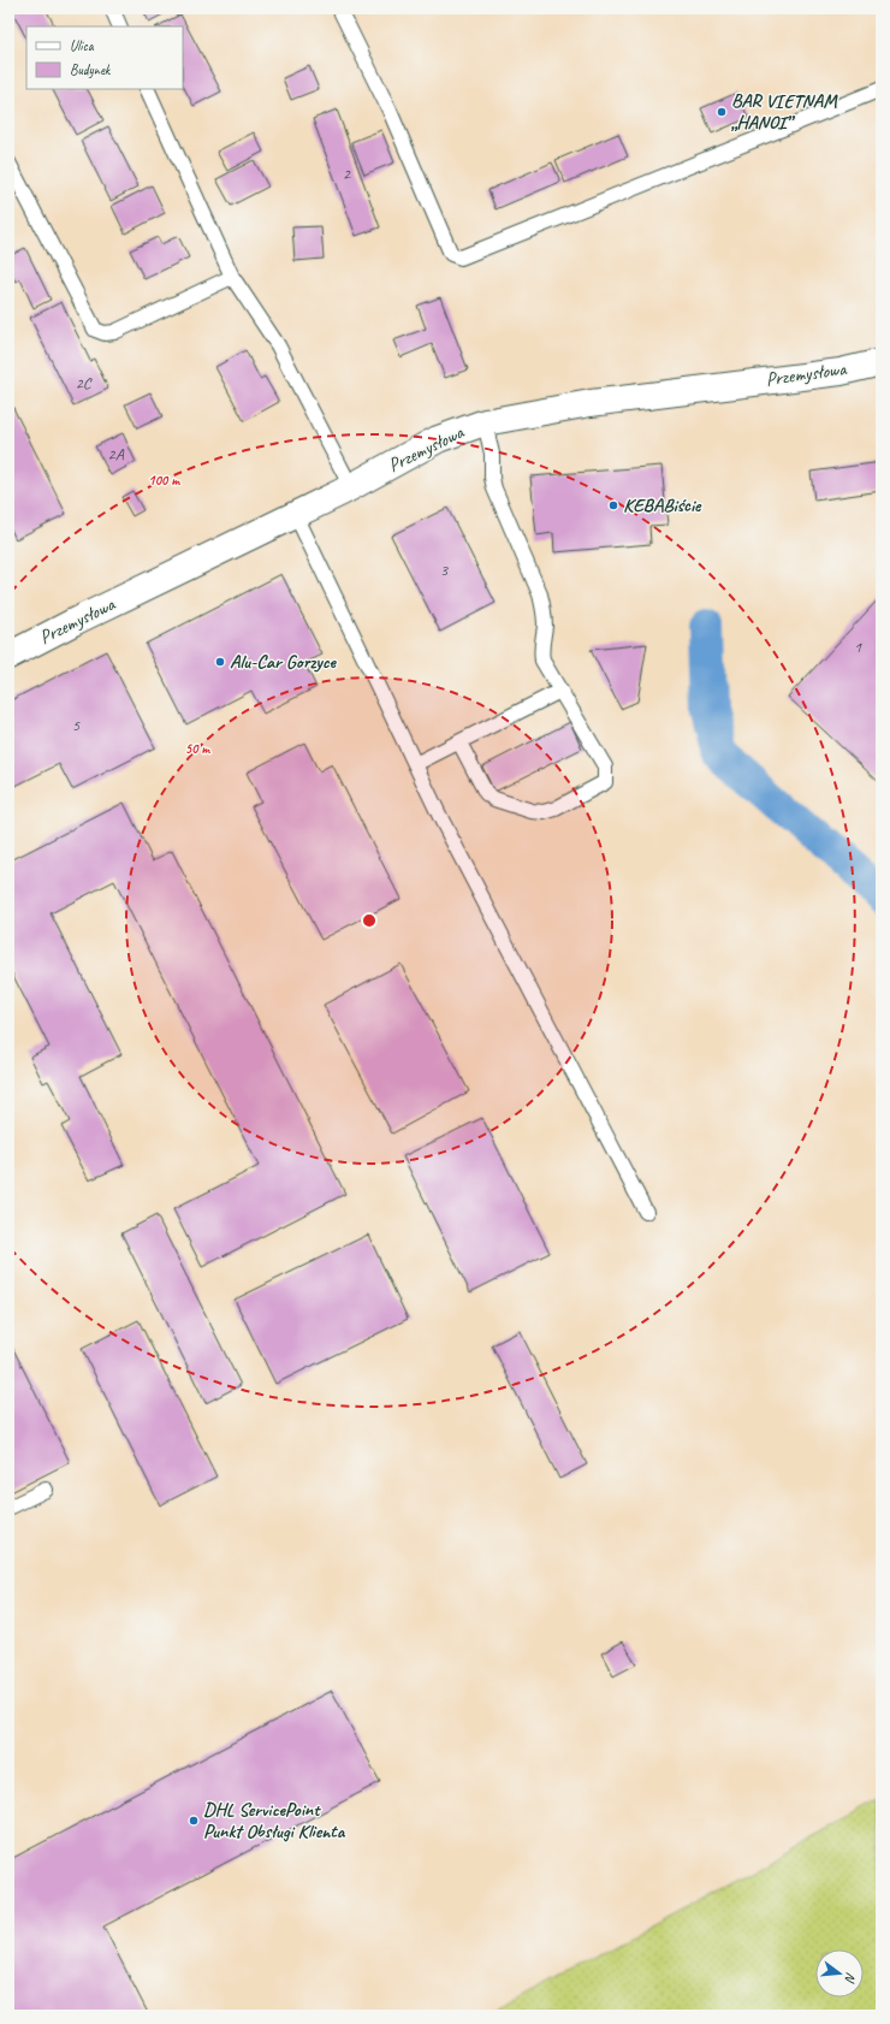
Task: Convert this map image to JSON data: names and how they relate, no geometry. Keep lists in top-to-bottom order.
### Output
{
  "streets": {
    "street": ["Przemysłowa"]
  },
  "places": [
    "BAR VIETNAM „HANOI”",
    "KEBABiście",
    "Alu-Car Gorzyce",
    "DHL ServicePoint Punkt Obsługi Klienta"
  ],
  "house_numbers": [
    "2",
    "2C",
    "2A",
    "3",
    "1",
    "5"
  ],
  "legend": ["Ulica", "Budynek"],
  "north": "right",
  "rings": ["100 m", "50 m"]
}
